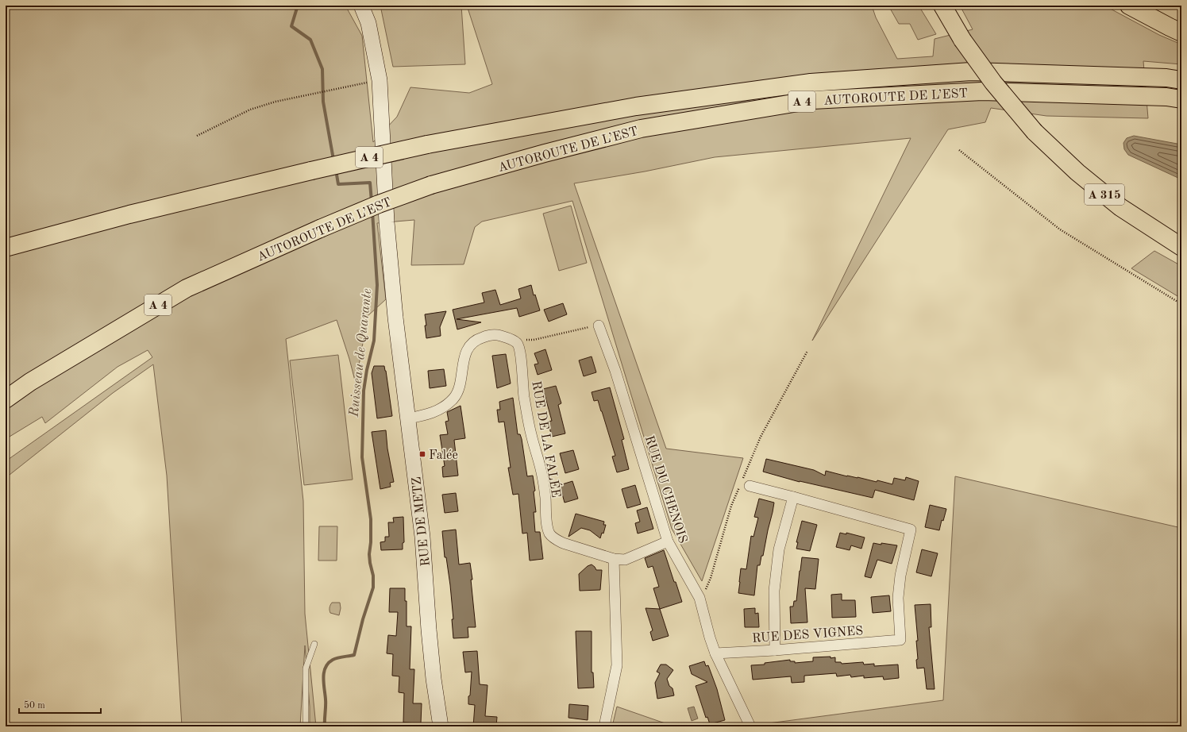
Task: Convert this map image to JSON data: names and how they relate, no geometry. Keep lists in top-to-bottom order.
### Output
{
  "streets": {
    "highway": ["AUTOROUTE DE L’EST", "A 4", "A 315"],
    "main road": ["RUE DE METZ"],
    "street": ["RUE DE LA FALÉE", "RUE DU CHENOIS", "RUE DES VIGNES"]
  },
  "crossings": [
    ["RUE DU CHENOIS", "RUE DES VIGNES"]
  ],
  "water": ["Ruisseau de Quarante"],
  "places": {
    "transit": ["Falée"]
  },
  "scale_bar": "50 m"
}
